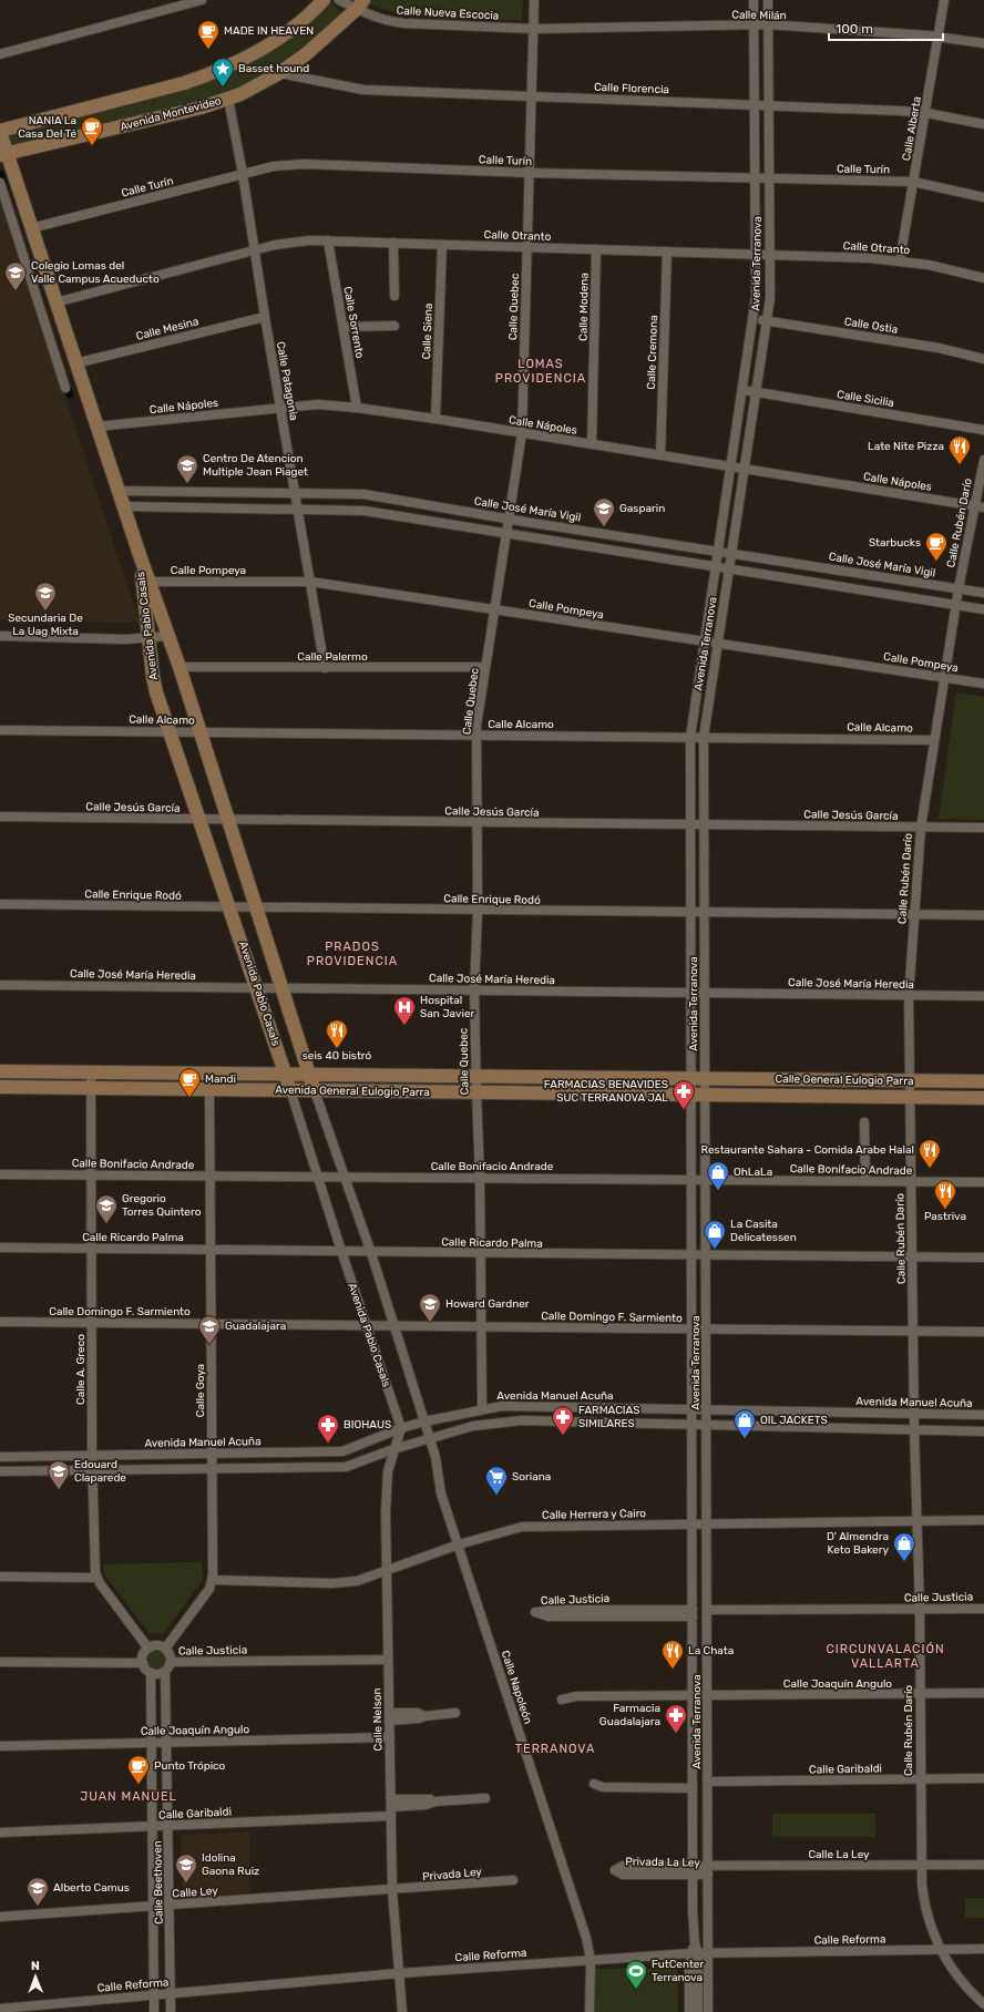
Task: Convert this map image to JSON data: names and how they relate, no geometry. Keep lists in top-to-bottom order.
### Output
{
  "streets": {
    "street": [
      "Calle Nueva Escocia",
      "Calle Milán",
      "Calle Florencia",
      "Avenida Montevideo",
      "Calle Alberta",
      "Calle Turín",
      "Calle Otranto",
      "Avenida Terranova",
      "Calle Quebec",
      "Calle Modena",
      "Calle Sorrento",
      "Calle Ostia",
      "Calle Mesina",
      "Calle Siena",
      "Calle Cremona",
      "Calle Patagonia",
      "Calle Sicilia",
      "Calle Nápoles",
      "Calle José María Vigil",
      "Calle Rubén Darío",
      "Calle Pompeya",
      "Avenida Pablo Casals",
      "Calle Palermo",
      "Calle Alcamo",
      "Calle Jesús García",
      "Calle Enrique Rodó",
      "Calle José María Heredia",
      "Calle General Eulogio Parra",
      "Avenida General Eulogio Parra",
      "Calle Bonifacio Andrade",
      "Calle Ricardo Palma",
      "Calle Domingo F. Sarmiento",
      "Calle A. Greco",
      "Calle Goya",
      "Avenida Manuel Acuña",
      "Calle Herrera y Cairo",
      "Calle Justicia",
      "Calle Joaquín Angulo",
      "Calle Napoleón",
      "Calle Nelson",
      "Calle Garibaldi",
      "Calle La Ley",
      "Privada La Ley",
      "Privada Ley",
      "Calle Beethoven",
      "Calle Ley",
      "Calle Reforma"
    ]
  },
  "crossings": [
    ["Calle Nueva Escocia", "Calle Milán"],
    ["Calle Nueva Escocia", "Avenida Montevideo"],
    ["Calle Nueva Escocia", "Calle Quebec"],
    ["Calle Milán", "Calle Alberta"],
    ["Calle Milán", "Avenida Terranova"],
    ["Calle Milán", "Calle Quebec"],
    ["Calle Florencia", "Avenida Montevideo"],
    ["Calle Florencia", "Calle Alberta"],
    ["Calle Florencia", "Avenida Terranova"],
    ["Calle Florencia", "Calle Quebec"],
    ["Avenida Montevideo", "Calle Patagonia"],
    ["Avenida Montevideo", "Avenida Pablo Casals"],
    ["Calle Alberta", "Calle Turín"],
    ["Calle Alberta", "Calle Otranto"],
    ["Calle Turín", "Avenida Terranova"],
    ["Calle Turín", "Calle Quebec"],
    ["Calle Turín", "Calle Patagonia"],
    ["Calle Turín", "Avenida Pablo Casals"],
    ["Calle Otranto", "Avenida Terranova"],
    ["Calle Otranto", "Calle Quebec"],
    ["Calle Otranto", "Calle Modena"],
    ["Calle Otranto", "Calle Sorrento"],
    ["Calle Otranto", "Calle Siena"],
    ["Calle Otranto", "Calle Cremona"],
    ["Calle Otranto", "Calle Patagonia"],
    ["Calle Otranto", "Avenida Pablo Casals"],
    ["Avenida Terranova", "Calle Ostia"],
    ["Avenida Terranova", "Calle Sicilia"],
    ["Avenida Terranova", "Calle Nápoles"],
    ["Avenida Terranova", "Calle José María Vigil"],
    ["Avenida Terranova", "Calle Pompeya"],
    ["Avenida Terranova", "Calle Alcamo"],
    ["Avenida Terranova", "Calle Jesús García"],
    ["Avenida Terranova", "Calle Enrique Rodó"],
    ["Avenida Terranova", "Calle José María Heredia"],
    ["Avenida Terranova", "Calle General Eulogio Parra"],
    ["Avenida Terranova", "Avenida General Eulogio Parra"],
    ["Avenida Terranova", "Calle Bonifacio Andrade"],
    ["Avenida Terranova", "Calle Ricardo Palma"],
    ["Avenida Terranova", "Calle Domingo F. Sarmiento"],
    ["Avenida Terranova", "Avenida Manuel Acuña"],
    ["Avenida Terranova", "Calle Herrera y Cairo"],
    ["Avenida Terranova", "Calle Justicia"],
    ["Avenida Terranova", "Calle Joaquín Angulo"],
    ["Avenida Terranova", "Calle Garibaldi"],
    ["Avenida Terranova", "Calle La Ley"],
    ["Avenida Terranova", "Privada La Ley"],
    ["Avenida Terranova", "Calle Reforma"],
    ["Calle Quebec", "Calle Nápoles"],
    ["Calle Quebec", "Calle José María Vigil"],
    ["Calle Quebec", "Calle Pompeya"],
    ["Calle Quebec", "Calle Palermo"],
    ["Calle Quebec", "Calle Alcamo"],
    ["Calle Quebec", "Calle Jesús García"],
    ["Calle Quebec", "Calle Enrique Rodó"],
    ["Calle Quebec", "Calle José María Heredia"],
    ["Calle Quebec", "Avenida General Eulogio Parra"],
    ["Calle Quebec", "Calle Bonifacio Andrade"],
    ["Calle Quebec", "Calle Ricardo Palma"],
    ["Calle Quebec", "Calle Domingo F. Sarmiento"],
    ["Calle Quebec", "Avenida Manuel Acuña"],
    ["Calle Modena", "Calle Nápoles"],
    ["Calle Sorrento", "Calle Nápoles"],
    ["Calle Mesina", "Calle Patagonia"],
    ["Calle Mesina", "Avenida Pablo Casals"],
    ["Calle Siena", "Calle Nápoles"],
    ["Calle Cremona", "Calle Nápoles"],
    ["Calle Patagonia", "Calle Nápoles"],
    ["Calle Patagonia", "Calle José María Vigil"],
    ["Calle Patagonia", "Calle Pompeya"],
    ["Calle Patagonia", "Calle Palermo"],
    ["Calle Nápoles", "Calle Rubén Darío"],
    ["Calle Nápoles", "Avenida Pablo Casals"],
    ["Calle José María Vigil", "Calle Rubén Darío"],
    ["Calle José María Vigil", "Avenida Pablo Casals"],
    ["Calle Rubén Darío", "Calle Pompeya"],
    ["Calle Rubén Darío", "Calle Alcamo"],
    ["Calle Rubén Darío", "Calle Jesús García"],
    ["Calle Rubén Darío", "Calle Enrique Rodó"],
    ["Calle Rubén Darío", "Calle José María Heredia"],
    ["Calle Rubén Darío", "Calle General Eulogio Parra"],
    ["Calle Rubén Darío", "Calle Bonifacio Andrade"],
    ["Calle Rubén Darío", "Calle Ricardo Palma"],
    ["Calle Rubén Darío", "Calle Domingo F. Sarmiento"],
    ["Calle Rubén Darío", "Avenida Manuel Acuña"],
    ["Calle Rubén Darío", "Calle Herrera y Cairo"],
    ["Calle Rubén Darío", "Calle Justicia"],
    ["Calle Rubén Darío", "Calle Joaquín Angulo"],
    ["Calle Rubén Darío", "Calle Garibaldi"],
    ["Calle Rubén Darío", "Calle La Ley"],
    ["Calle Rubén Darío", "Calle Reforma"],
    ["Calle Pompeya", "Avenida Pablo Casals"],
    ["Avenida Pablo Casals", "Calle Palermo"],
    ["Avenida Pablo Casals", "Calle Alcamo"],
    ["Avenida Pablo Casals", "Calle Jesús García"],
    ["Avenida Pablo Casals", "Calle Enrique Rodó"],
    ["Avenida Pablo Casals", "Calle José María Heredia"],
    ["Avenida Pablo Casals", "Avenida General Eulogio Parra"],
    ["Avenida Pablo Casals", "Calle Bonifacio Andrade"],
    ["Avenida Pablo Casals", "Calle Ricardo Palma"],
    ["Avenida Pablo Casals", "Calle Domingo F. Sarmiento"],
    ["Avenida Pablo Casals", "Avenida Manuel Acuña"],
    ["Avenida Pablo Casals", "Calle Napoleón"],
    ["Avenida Pablo Casals", "Calle Nelson"],
    ["Calle General Eulogio Parra", "Avenida General Eulogio Parra"],
    ["Avenida General Eulogio Parra", "Calle A. Greco"],
    ["Avenida General Eulogio Parra", "Calle Goya"],
    ["Calle Bonifacio Andrade", "Calle A. Greco"],
    ["Calle Bonifacio Andrade", "Calle Goya"],
    ["Calle Ricardo Palma", "Calle A. Greco"],
    ["Calle Ricardo Palma", "Calle Goya"],
    ["Calle Domingo F. Sarmiento", "Calle A. Greco"],
    ["Calle Domingo F. Sarmiento", "Calle Goya"],
    ["Calle A. Greco", "Avenida Manuel Acuña"],
    ["Calle Goya", "Avenida Manuel Acuña"],
    ["Calle Goya", "Calle Herrera y Cairo"],
    ["Avenida Manuel Acuña", "Calle Napoleón"],
    ["Avenida Manuel Acuña", "Calle Nelson"],
    ["Calle Herrera y Cairo", "Calle Napoleón"],
    ["Calle Herrera y Cairo", "Calle Nelson"],
    ["Calle Justicia", "Calle Nelson"],
    ["Calle Justicia", "Calle Beethoven"],
    ["Calle Joaquín Angulo", "Calle Nelson"],
    ["Calle Joaquín Angulo", "Calle Beethoven"],
    ["Calle Napoleón", "Calle Reforma"],
    ["Calle Nelson", "Calle Garibaldi"],
    ["Calle Nelson", "Privada Ley"],
    ["Calle Nelson", "Calle Ley"],
    ["Calle Nelson", "Calle Reforma"],
    ["Calle Garibaldi", "Calle Beethoven"],
    ["Calle La Ley", "Privada La Ley"],
    ["Privada Ley", "Calle Ley"],
    ["Calle Beethoven", "Calle Ley"],
    ["Calle Beethoven", "Calle Reforma"]
  ],
  "districts": [
    "LOMAS PROVIDENCIA",
    "PRADOS PROVIDENCIA",
    "CIRCUNVALACIÓN VALLARTA",
    "TERRANOVA",
    "JUAN MANUEL"
  ],
  "places": {
    "cafe": [
      "MADE IN HEAVEN",
      "NANIA La Casa Del Té",
      "Starbucks",
      "Mandi",
      "Punto Trópico"
    ],
    "place": ["Basset hound"],
    "school or university": [
      "Colegio Lomas del Valle Campus Acueducto",
      "Centro De Atencion Multiple Jean Piaget",
      "Gasparin",
      "Secundaria De La Uag Mixta",
      "Gregorio Torres Quintero",
      "Howard Gardner",
      "Guadalajara",
      "Edouard Claparede",
      "Idolina Gaona Ruiz",
      "Alberto Camus"
    ],
    "restaurant": [
      "Late Nite Pizza",
      "seis 40 bistró",
      "Restaurante Sahara - Comida Arabe Halal",
      "Pastriva",
      "La Chata"
    ],
    "hospital": ["Hospital San Javier"],
    "pharmacy": [
      "FARMACIAS BENAVIDES SUC TERRANOVA JAL",
      "FARMACIAS SIMILARES",
      "BIOHAUS",
      "Farmacia Guadalajara"
    ],
    "shop": [
      "OhLaLa",
      "La Casita Delicatessen",
      "OIL JACKETS",
      "D' Almendra Keto Bakery"
    ],
    "supermarket": ["Soriana"],
    "sports": ["FutCenter Terranova"]
  },
  "scale_bar": "100 m",
  "north": "top"
}
